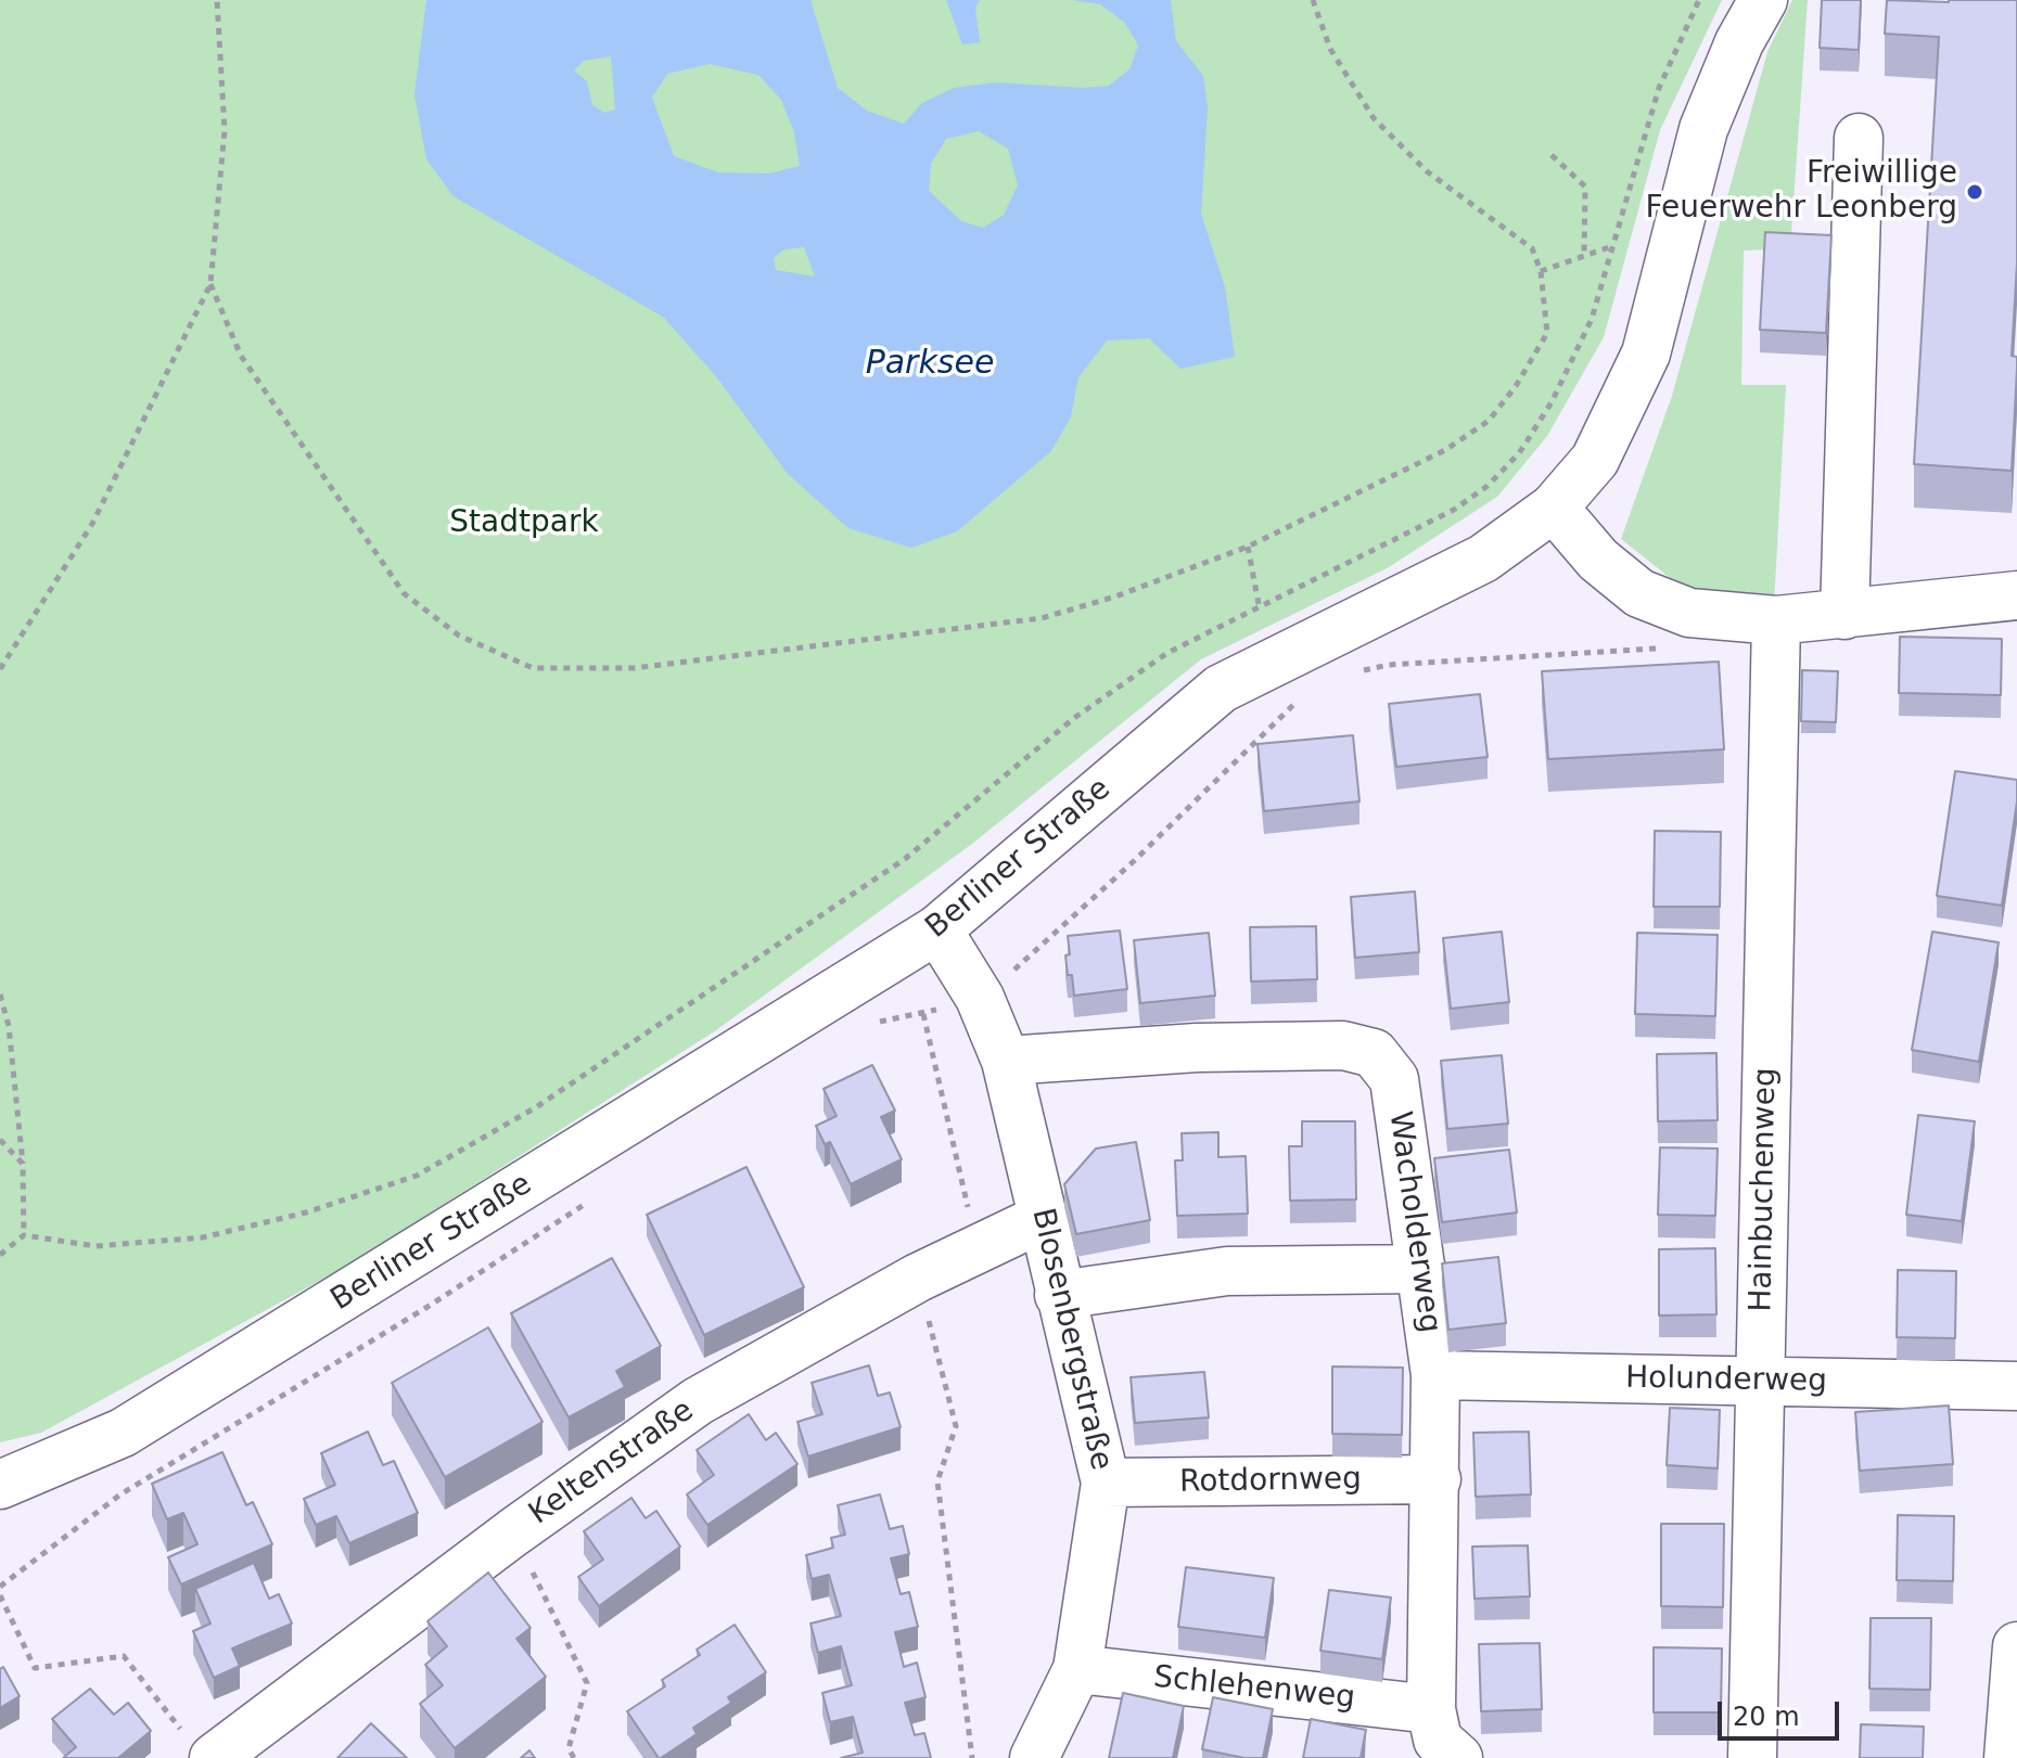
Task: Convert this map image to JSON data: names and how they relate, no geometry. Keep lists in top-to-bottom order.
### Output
{
  "streets": {
    "street": [
      "Berliner Straße",
      "Hainbuchenweg",
      "Wacholderweg",
      "Blosenbergstraße",
      "Holunderweg",
      "Keltenstraße",
      "Rotdornweg",
      "Schlehenweg"
    ]
  },
  "crossings": [
    ["Berliner Straße", "Blosenbergstraße"],
    ["Hainbuchenweg", "Holunderweg"],
    ["Wacholderweg", "Blosenbergstraße"],
    ["Wacholderweg", "Holunderweg"],
    ["Wacholderweg", "Rotdornweg"],
    ["Wacholderweg", "Schlehenweg"],
    ["Blosenbergstraße", "Keltenstraße"],
    ["Blosenbergstraße", "Rotdornweg"],
    ["Blosenbergstraße", "Schlehenweg"]
  ],
  "water": ["Parksee"],
  "parks": ["Stadtpark"],
  "places": ["Freiwillige Feuerwehr Leonberg"],
  "scale_bar": "20 m"
}
